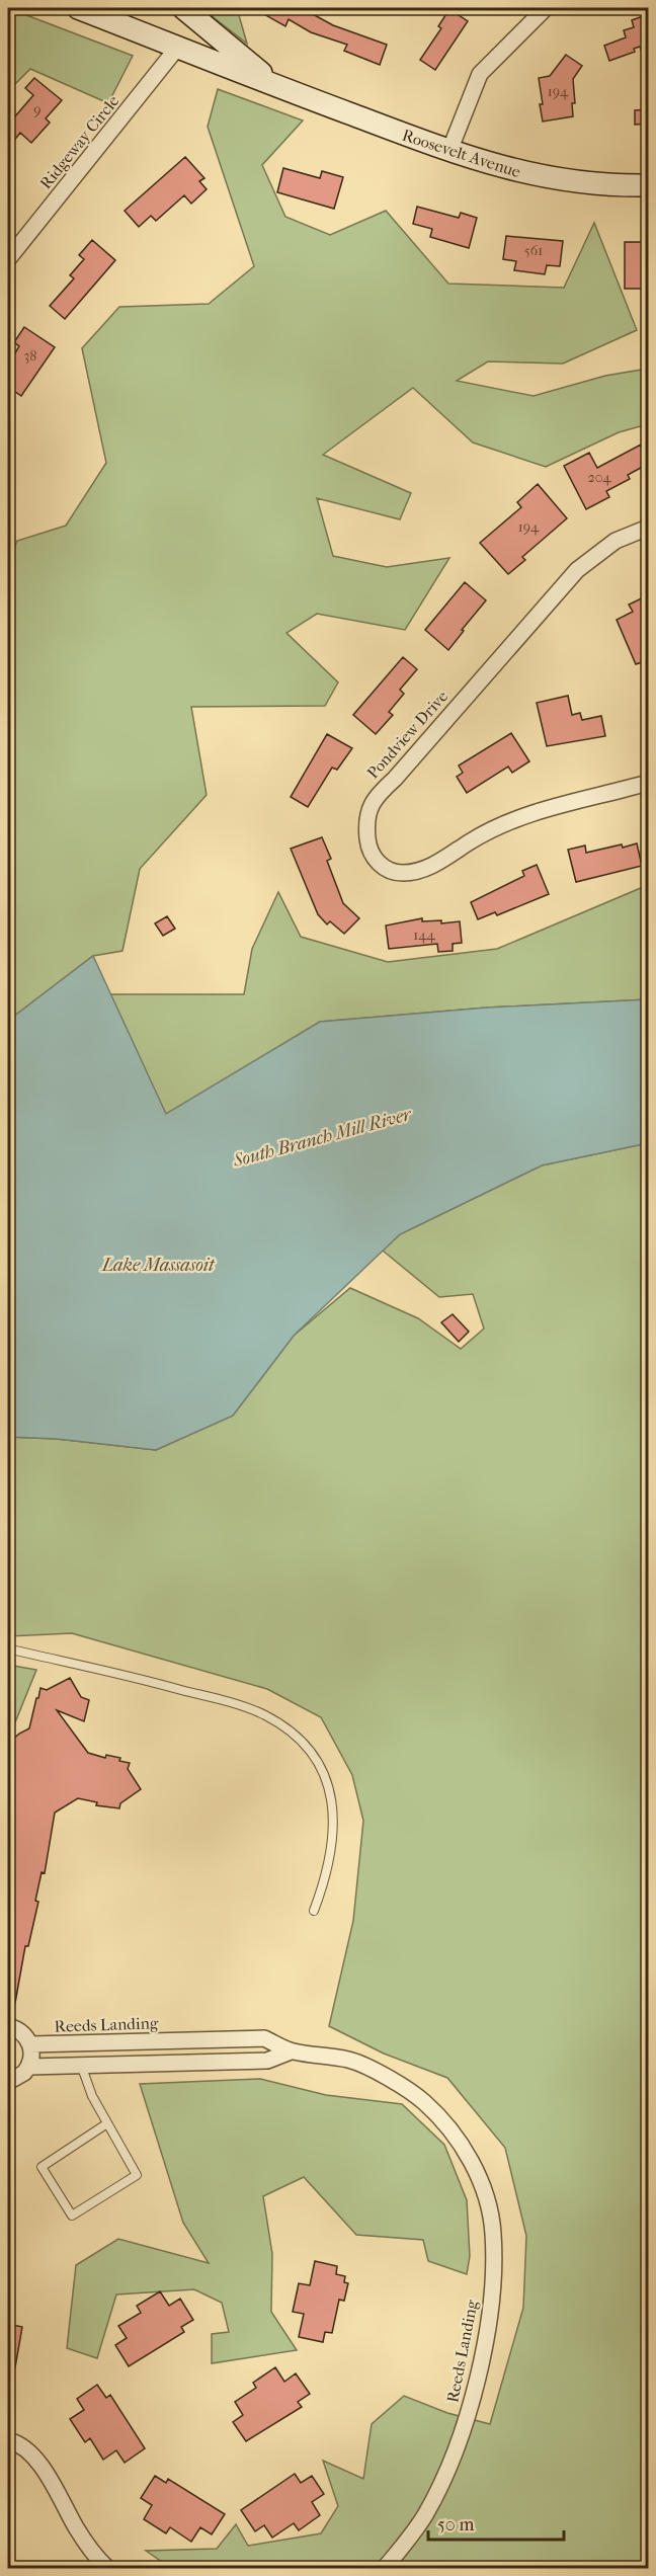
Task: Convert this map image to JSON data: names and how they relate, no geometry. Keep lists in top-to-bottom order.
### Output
{
  "streets": {
    "main road": ["Roosevelt Avenue"],
    "street": ["Ridgeway Circle", "Pondview Drive", "Reeds Landing"]
  },
  "crossings": [
    ["Ridgeway Circle", "Roosevelt Avenue"]
  ],
  "water": ["South Branch Mill River", "Lake Massasoit"],
  "house_numbers": [
    "194",
    "9",
    "561",
    "38",
    "204",
    "194",
    "144"
  ],
  "scale_bar": "50 m"
}
